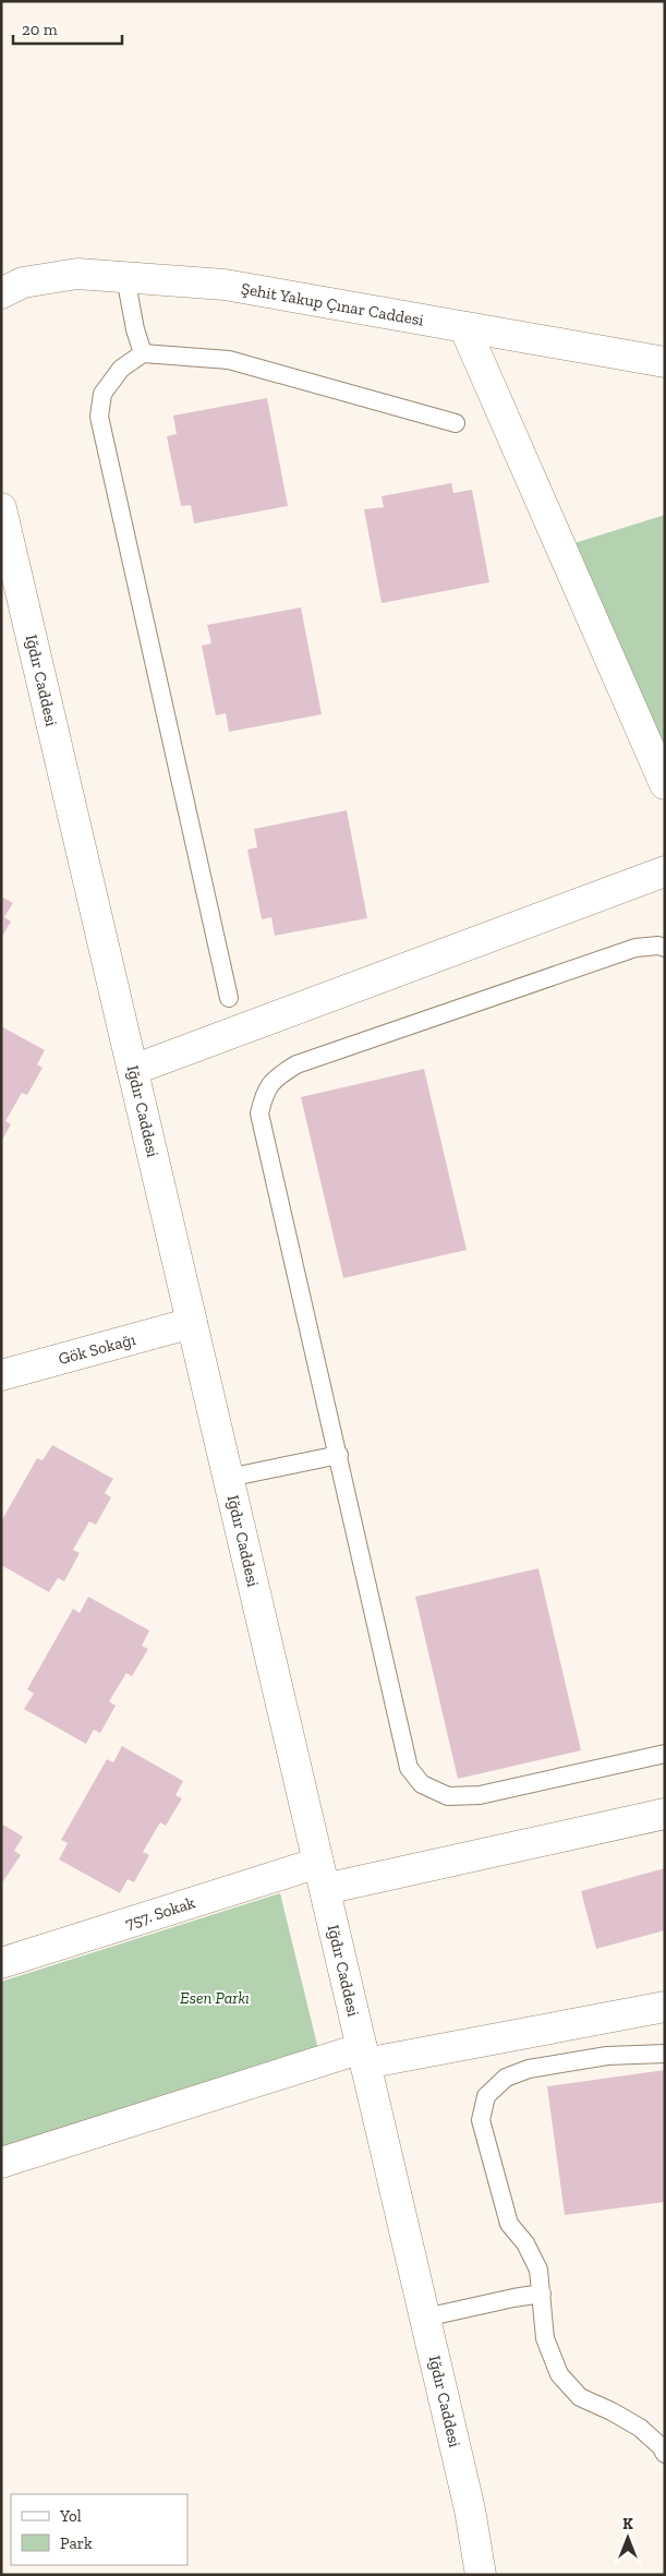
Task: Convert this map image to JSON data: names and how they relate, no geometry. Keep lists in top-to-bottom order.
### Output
{
  "streets": {
    "main road": [
      "Şehit Yakup Çınar Caddesi",
      "Iğdır Caddesi",
      "Gök Sokağı",
      "757. Sokak"
    ]
  },
  "crossings": [
    ["Iğdır Caddesi", "Gök Sokağı"],
    ["Iğdır Caddesi", "757. Sokak"]
  ],
  "parks": ["Esen Parkı"],
  "legend": ["Yol", "Park"],
  "scale_bar": "20 m",
  "north": "top"
}
